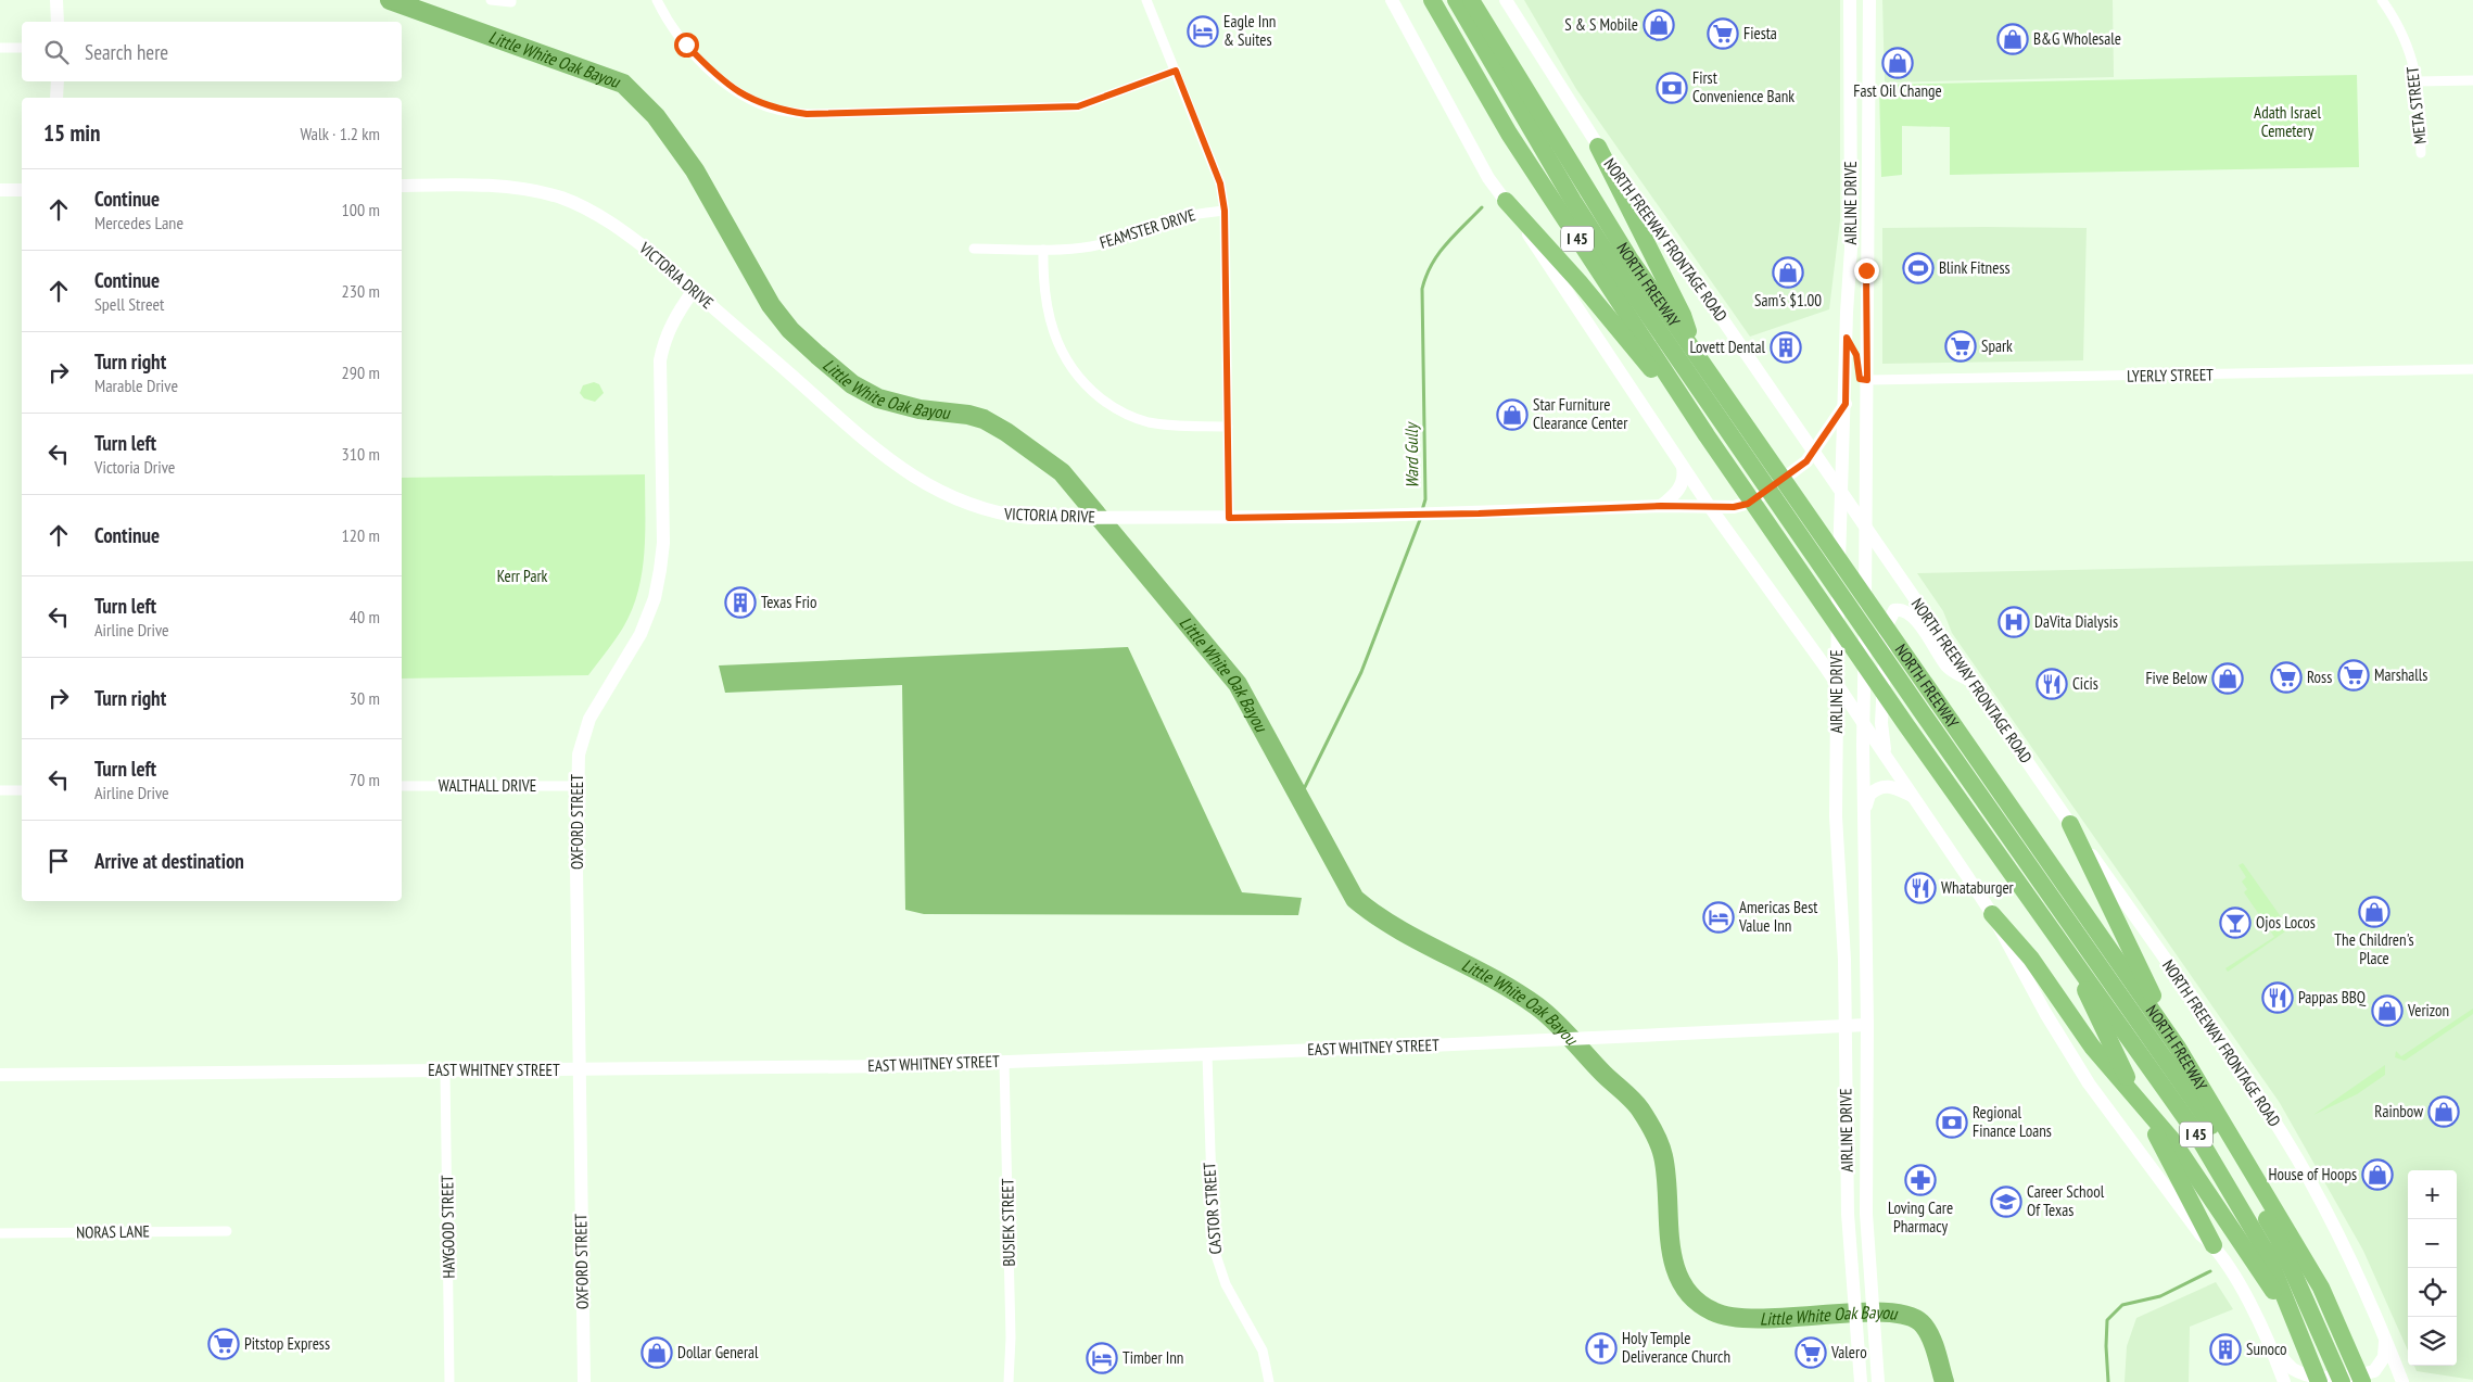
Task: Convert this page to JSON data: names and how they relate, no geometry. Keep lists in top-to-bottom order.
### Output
{
  "streets": {
    "highway": ["I 45", "NORTH FREEWAY"],
    "main road": [
      "AIRLINE DRIVE",
      "NORTH FREEWAY FRONTAGE ROAD",
      "VICTORIA DRIVE",
      "OXFORD STREET",
      "EAST WHITNEY STREET"
    ],
    "street": [
      "META STREET",
      "FEAMSTER DRIVE",
      "LYERLY STREET",
      "WALTHALL DRIVE",
      "CASTOR STREET",
      "BUSIEK STREET",
      "HAYGOOD STREET",
      "NORAS LANE"
    ]
  },
  "crossings": [
    ["AIRLINE DRIVE", "NORTH FREEWAY FRONTAGE ROAD"],
    ["AIRLINE DRIVE", "VICTORIA DRIVE"],
    ["AIRLINE DRIVE", "LYERLY STREET"],
    ["AIRLINE DRIVE", "EAST WHITNEY STREET"],
    ["NORTH FREEWAY FRONTAGE ROAD", "VICTORIA DRIVE"],
    ["VICTORIA DRIVE", "OXFORD STREET"],
    ["WALTHALL DRIVE", "OXFORD STREET"],
    ["OXFORD STREET", "EAST WHITNEY STREET"],
    ["EAST WHITNEY STREET", "CASTOR STREET"],
    ["EAST WHITNEY STREET", "BUSIEK STREET"],
    ["EAST WHITNEY STREET", "HAYGOOD STREET"]
  ],
  "water": ["Little White Oak Bayou", "Ward Gully"],
  "parks": ["Adath Israel Cemetery", "Kerr Park"],
  "places": {
    "shop": [
      "S & S Mobile",
      "B&G Wholesale",
      "Fast Oil Change",
      "Sam's $1.00",
      "Star Furniture Clearance Center",
      "Five Below",
      "The Children's Place",
      "Verizon",
      "Rainbow",
      "House of Hoops",
      "Dollar General"
    ],
    "hotel": ["Eagle Inn & Suites", "Americas Best Value Inn", "Timber Inn"],
    "supermarket": [
      "Fiesta",
      "Spark",
      "Marshalls",
      "Ross",
      "Pitstop Express",
      "Valero"
    ],
    "bank": ["First Convenience Bank", "Regional Finance Loans"],
    "sports": ["Blink Fitness"],
    "building": ["Lovett Dental", "Texas Frio", "Sunoco"],
    "hospital": ["DaVita Dialysis"],
    "restaurant": ["Cicis", "Whataburger", "Pappas BBQ"],
    "bar": ["Ojos Locos"],
    "pharmacy": ["Loving Care Pharmacy"],
    "school or university": ["Career School Of Texas"],
    "church": ["Holy Temple Deliverance Church"]
  },
  "page": {
    "search": "Search here",
    "heading": ["15 min", "Walk · 1.2 km"],
    "list": [
      ["Continue", "Mercedes Lane", "100 m"],
      ["Continue", "Spell Street", "230 m"],
      ["Turn right", "Marable Drive", "290 m"],
      ["Turn left", "Victoria Drive", "310 m"],
      ["Continue", "120 m"],
      ["Turn left", "Airline Drive", "40 m"],
      ["Turn right", "30 m"],
      ["Turn left", "Airline Drive", "70 m"],
      "Arrive at destination"
    ],
    "map_buttons": ["+", "−"]
  }
}
